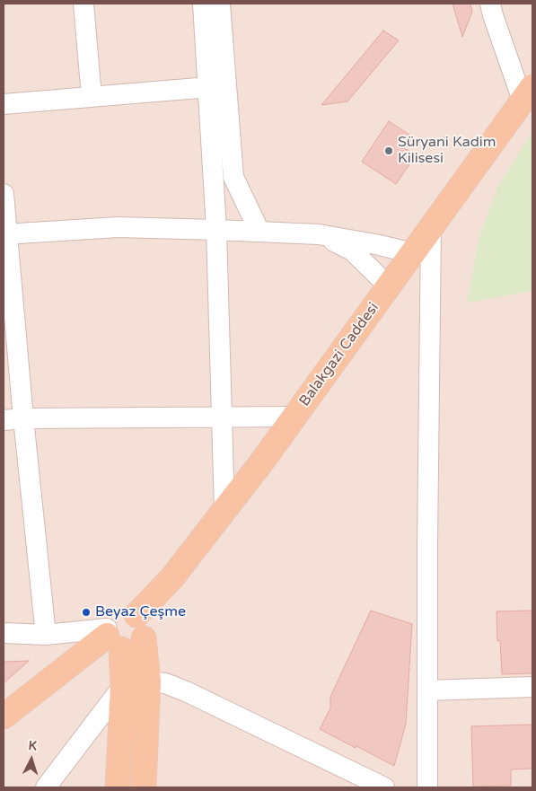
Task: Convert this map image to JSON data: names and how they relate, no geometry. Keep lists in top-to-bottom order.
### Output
{
  "streets": {
    "main road": ["Balakgazi Caddesi"]
  },
  "places": ["Süryani Kadim Kilisesi", "Beyaz Çeşme"],
  "north": "top"
}
